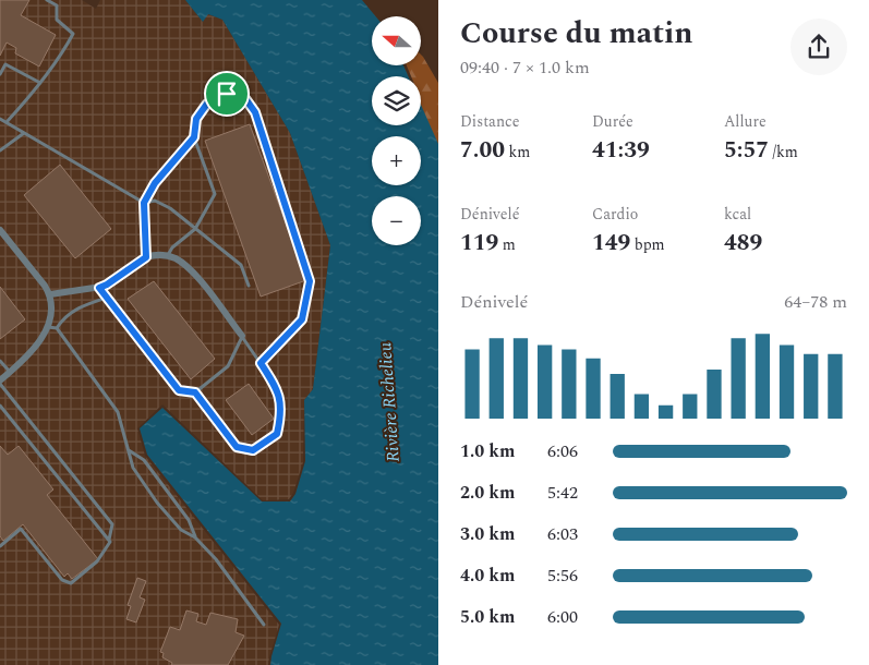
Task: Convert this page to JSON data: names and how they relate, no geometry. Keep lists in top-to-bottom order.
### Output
{
  "water": ["Rivière Richelieu"],
  "north": "left",
  "page": {
    "heading": ["Course du matin", "09:40 · 7 × 1.0 km"],
    "map_buttons": ["+", "−"],
    "stats": [
      ["Distance", "7.00 km"],
      ["Durée", "41:39"],
      ["Allure", "5:57 /km"],
      ["Dénivelé", "119 m"],
      ["Cardio", "149 bpm"],
      ["kcal", "489"]
    ],
    "chart": ["Dénivelé", "64–78 m"],
    "list": [
      {
        "name": "1.0 km",
        "note": "6:06"
      },
      {
        "name": "2.0 km",
        "note": "5:42"
      },
      {
        "name": "3.0 km",
        "note": "6:03"
      },
      {
        "name": "4.0 km",
        "note": "5:56"
      },
      {
        "name": "5.0 km",
        "note": "6:00"
      }
    ]
  }
}
